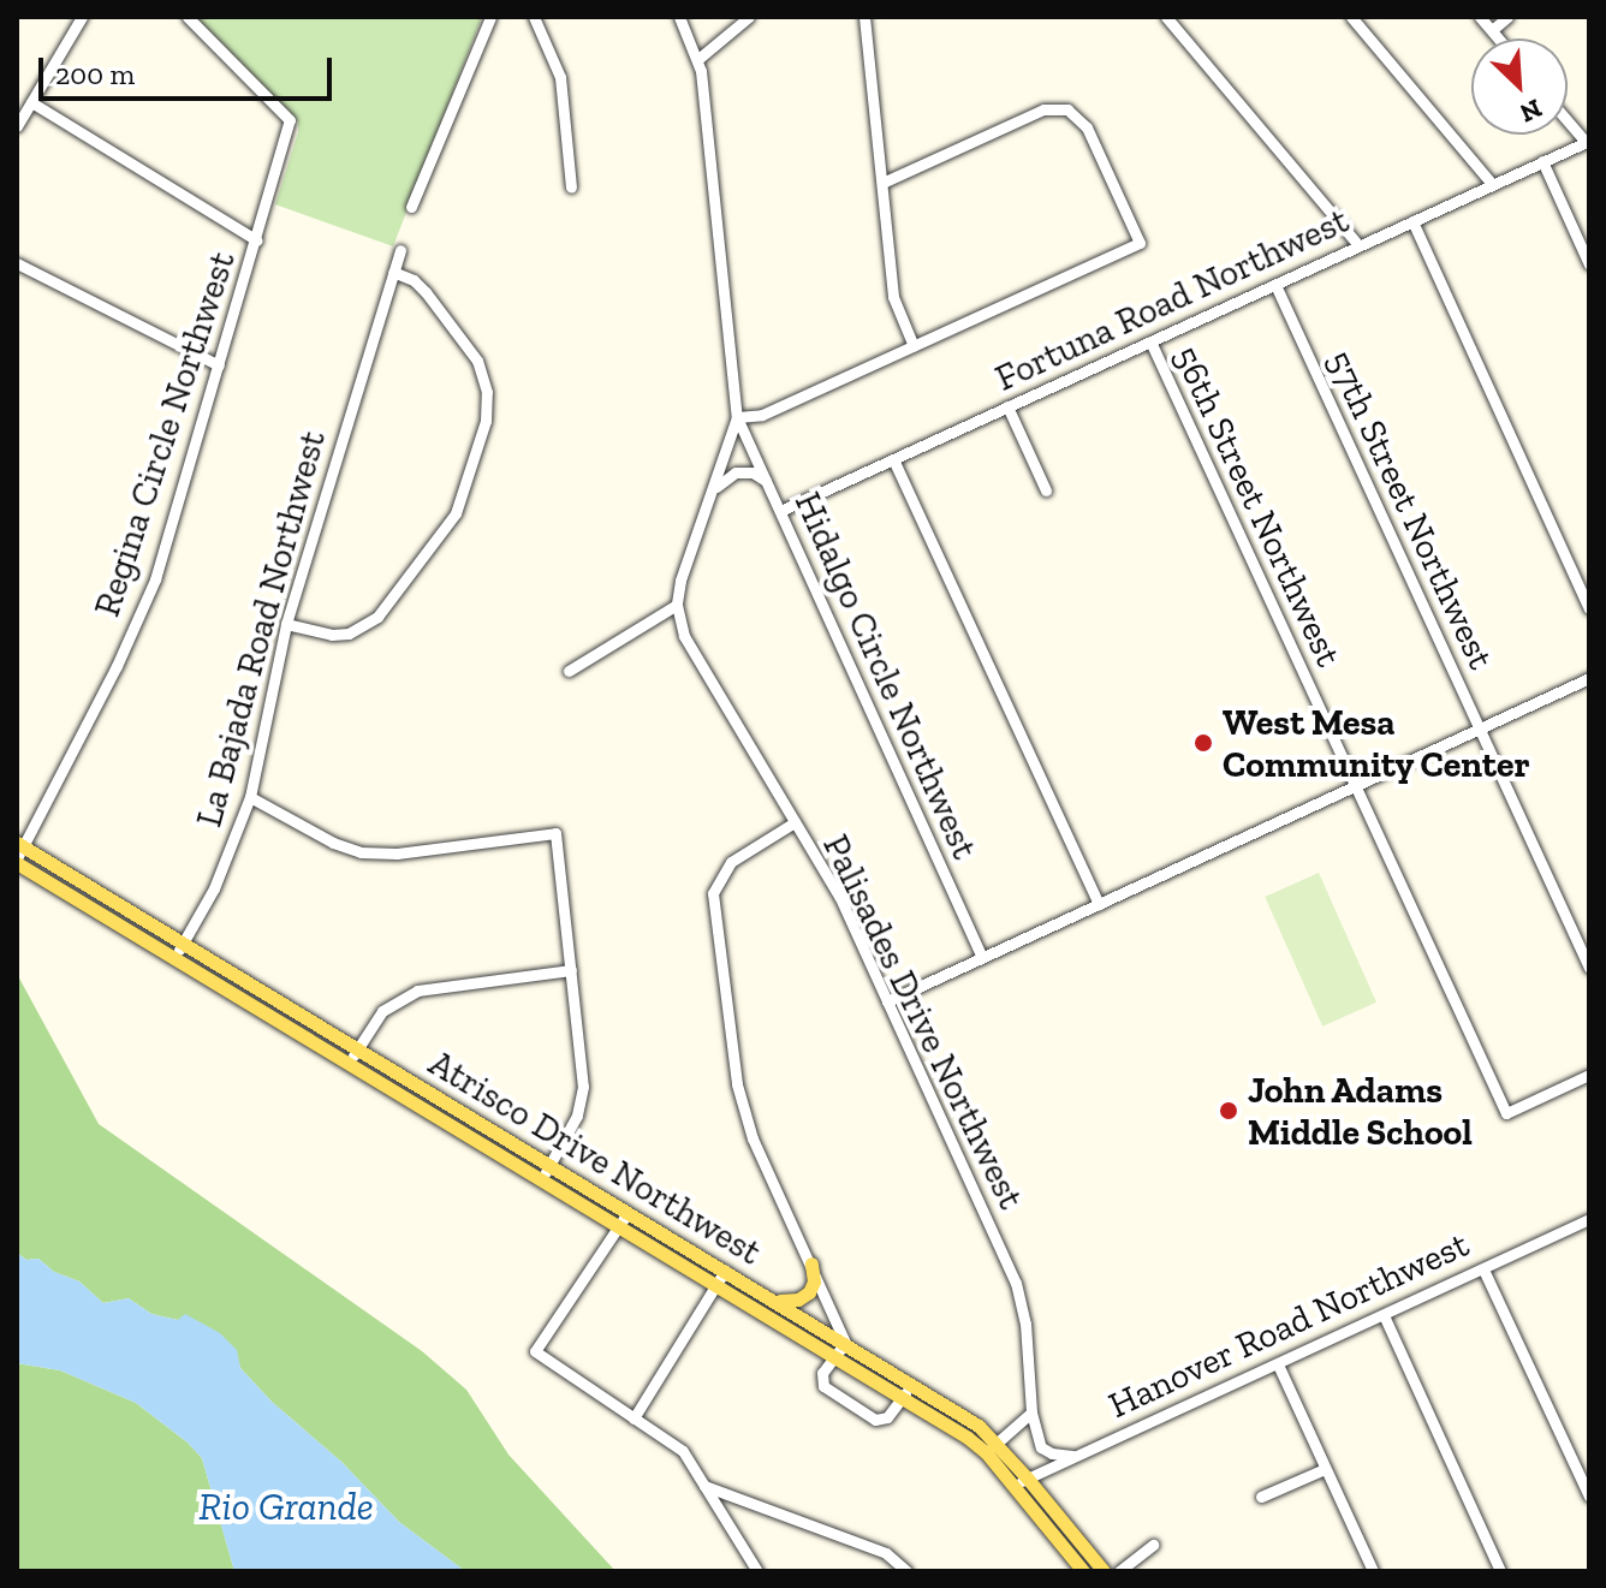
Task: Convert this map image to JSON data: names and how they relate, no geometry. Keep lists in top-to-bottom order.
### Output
{
  "streets": {
    "main road": ["Atrisco Drive Northwest"],
    "street": [
      "Fortuna Road Northwest",
      "Regina Circle Northwest",
      "56th Street Northwest",
      "57th Street Northwest",
      "La Bajada Road Northwest",
      "Hidalgo Circle Northwest",
      "Palisades Drive Northwest",
      "Hanover Road Northwest"
    ]
  },
  "crossings": [
    ["Fortuna Road Northwest", "56th Street Northwest"],
    ["Fortuna Road Northwest", "57th Street Northwest"],
    ["Fortuna Road Northwest", "Hidalgo Circle Northwest"],
    ["Regina Circle Northwest", "Atrisco Drive Northwest"],
    ["La Bajada Road Northwest", "Atrisco Drive Northwest"],
    ["Hidalgo Circle Northwest", "Palisades Drive Northwest"],
    ["Atrisco Drive Northwest", "Hanover Road Northwest"]
  ],
  "water": ["Rio Grande"],
  "places": ["West Mesa Community Center", "John Adams Middle School"],
  "scale_bar": "200 m",
  "north": "bottom right"
}
